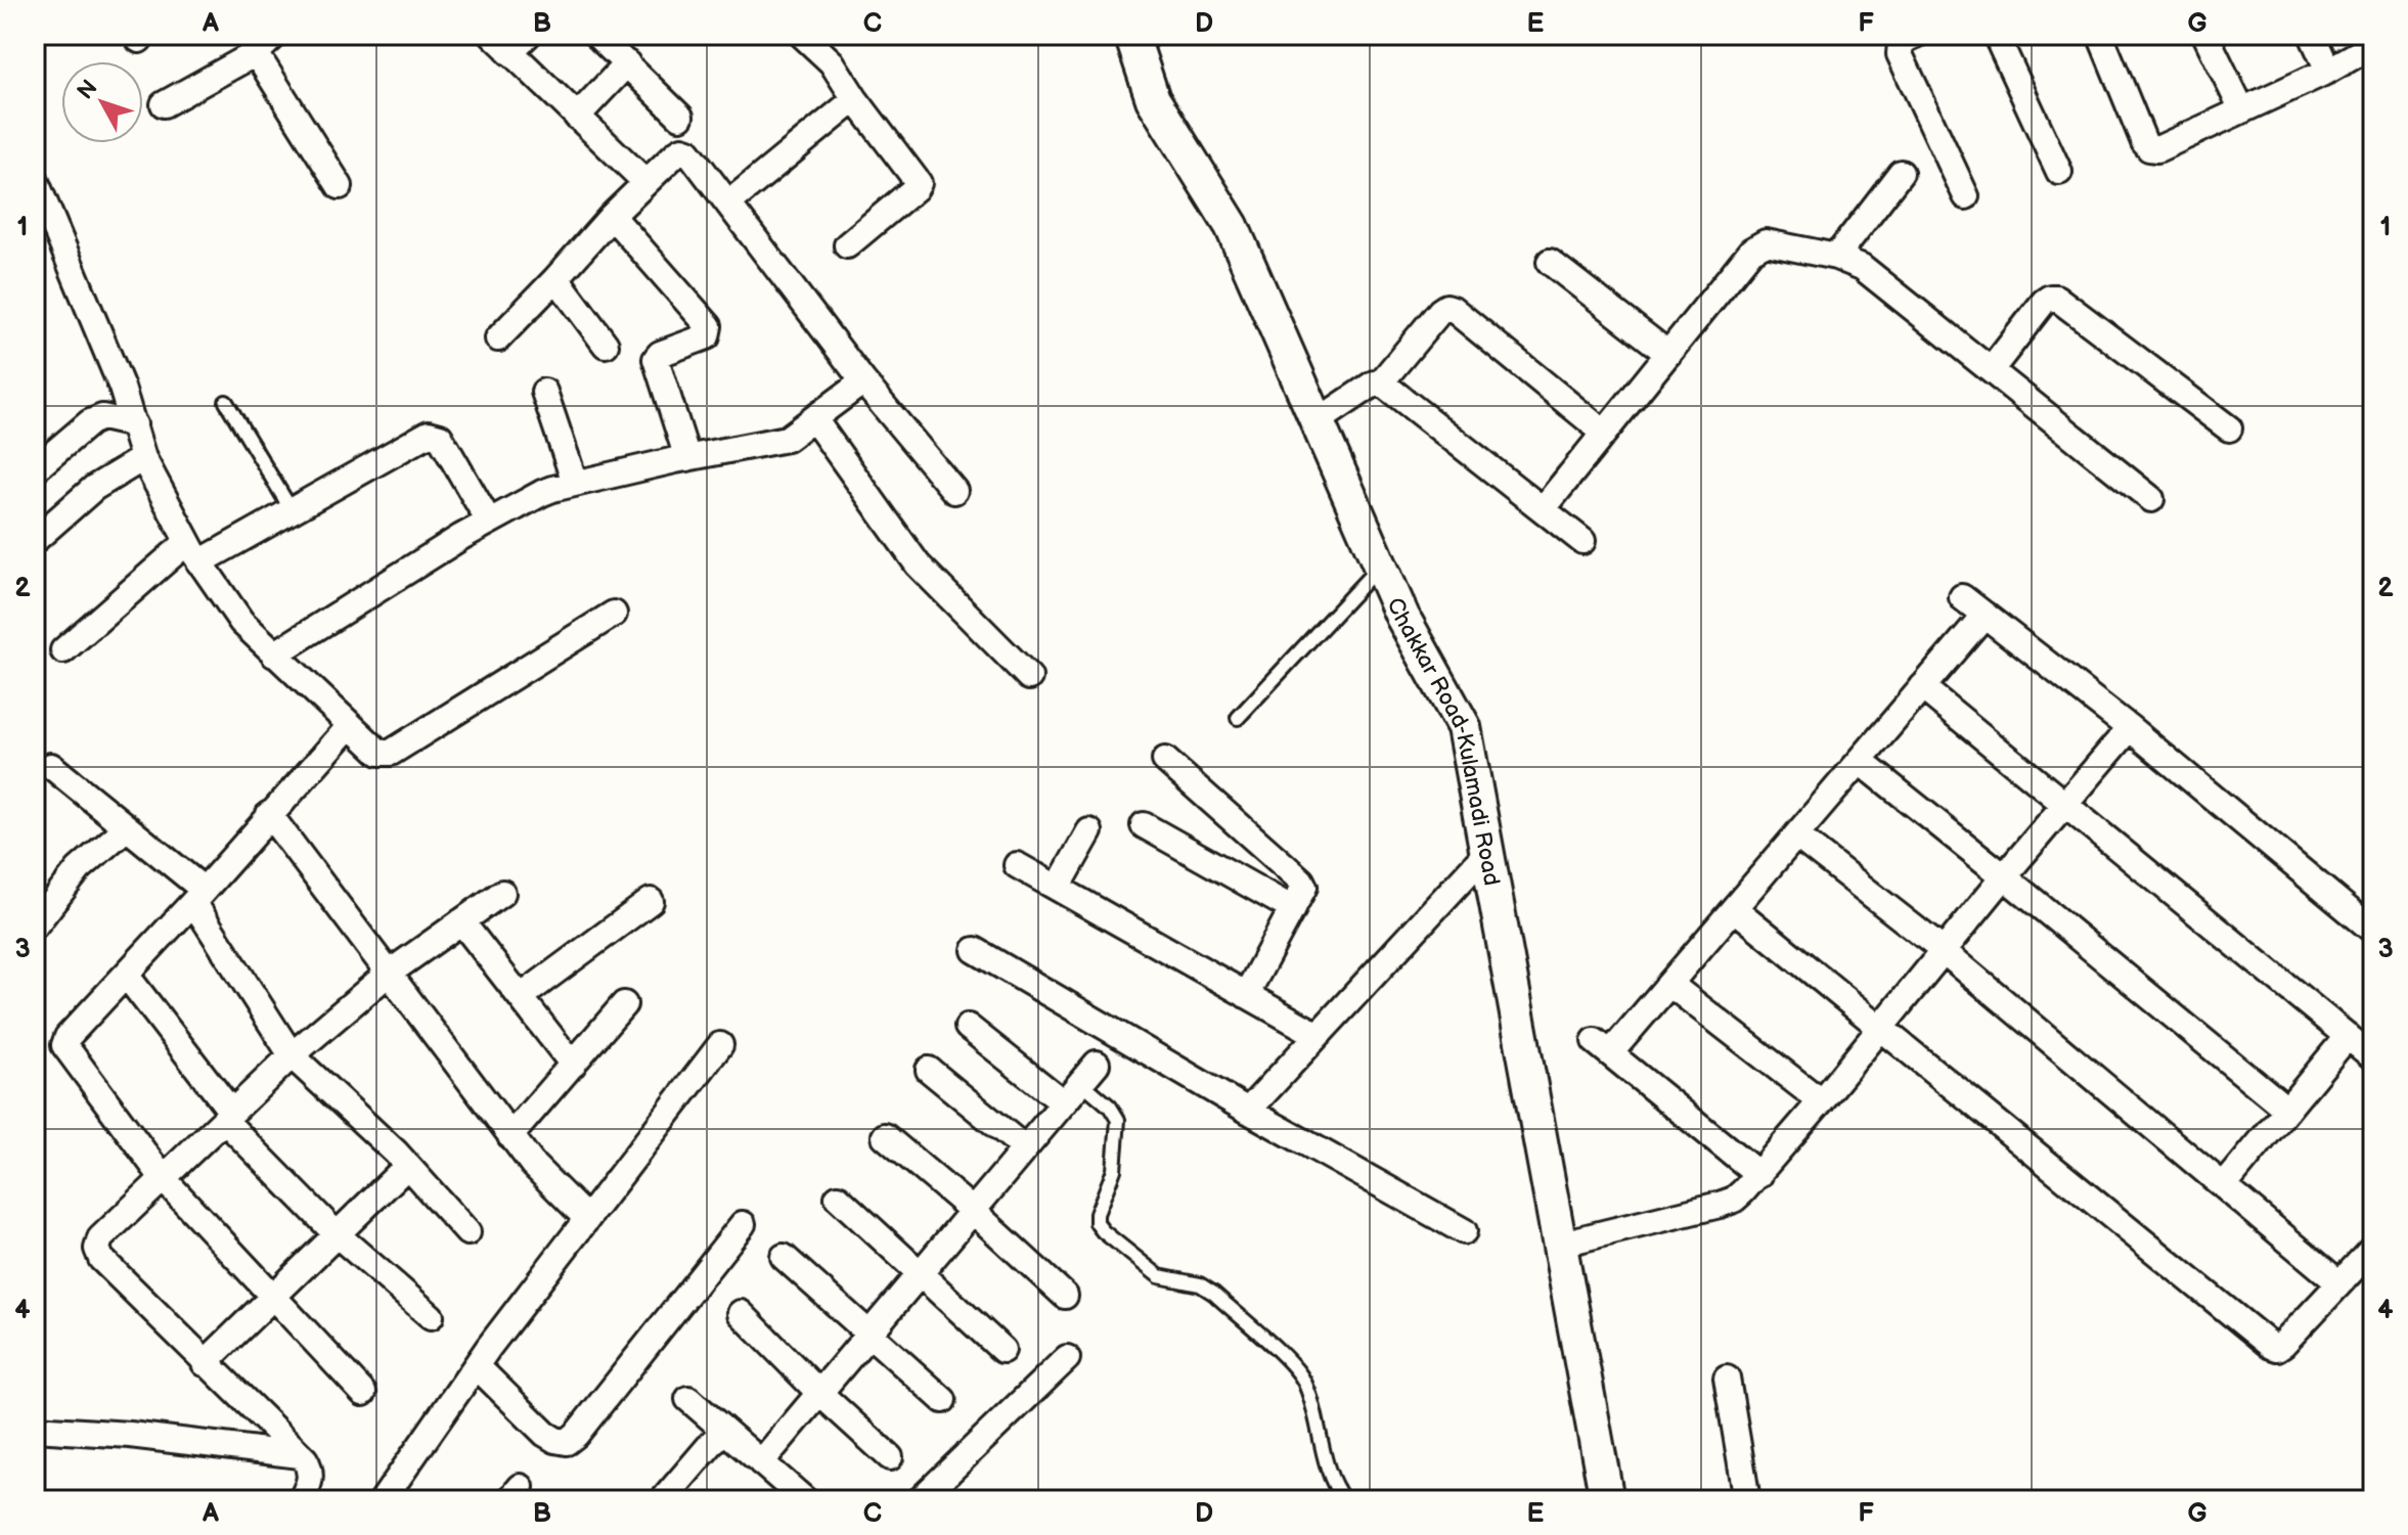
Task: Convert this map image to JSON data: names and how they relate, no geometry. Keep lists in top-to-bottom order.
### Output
{
  "streets": {
    "street": ["Chakkar Road-Kulamadi Road"]
  },
  "north": "top left",
  "grid": {
    "columns": [
      "A",
      "B",
      "C",
      "D",
      "E",
      "F",
      "G"
    ],
    "rows": [
      "1",
      "2",
      "3",
      "4"
    ]
  }
}
